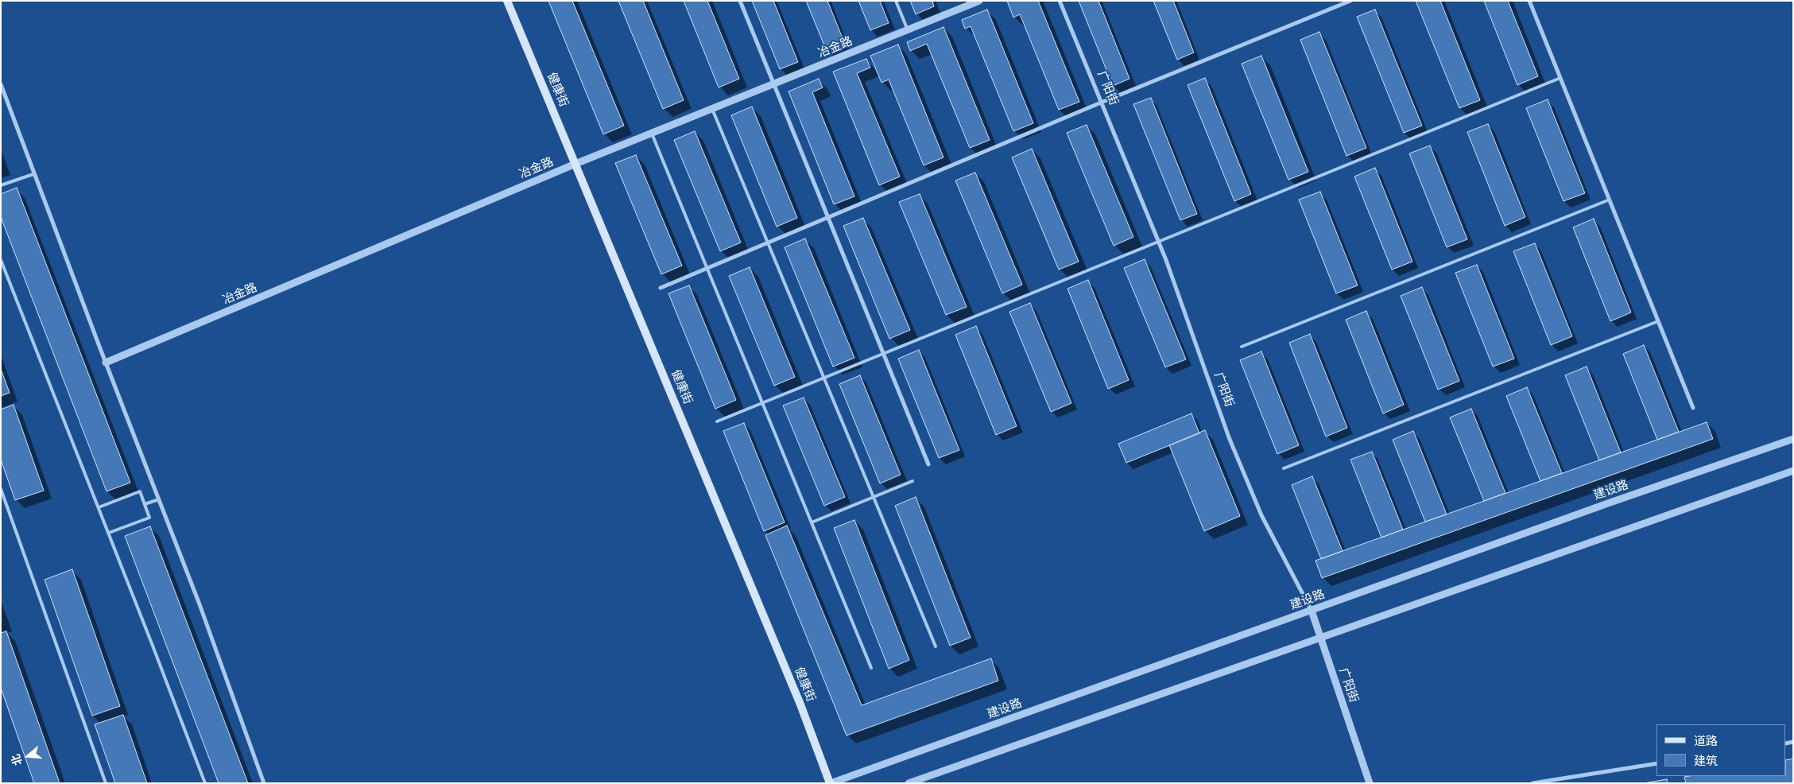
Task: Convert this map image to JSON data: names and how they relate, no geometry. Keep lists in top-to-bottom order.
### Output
{
  "streets": {
    "main road": ["健康街"],
    "street": ["冶金路", "广阳街", "建设路"]
  },
  "crossings": [
    ["冶金路", "健康街"],
    ["广阳街", "建设路"],
    ["健康街", "建设路"]
  ],
  "legend": ["道路", "建筑"],
  "north": "left"
}
